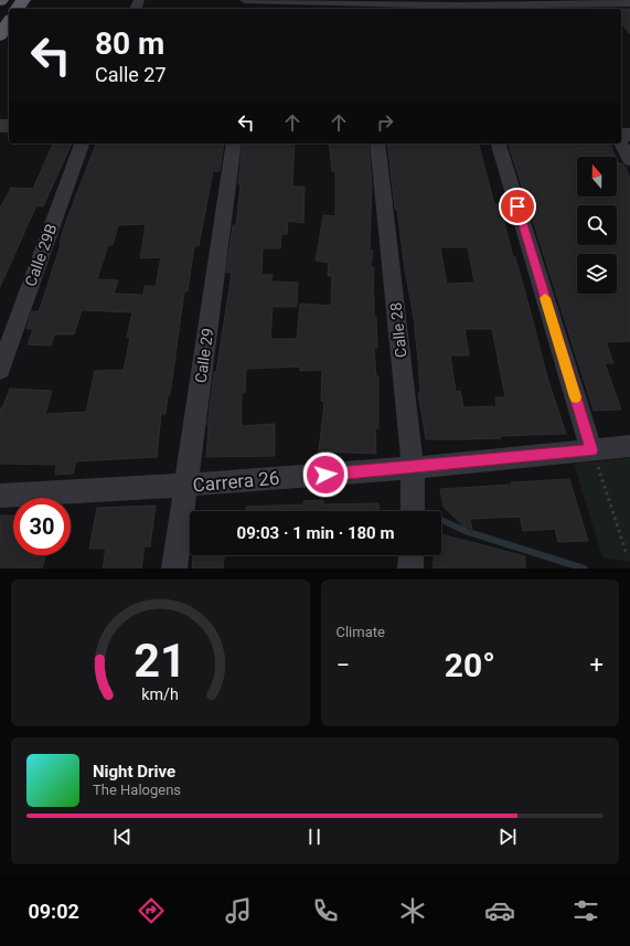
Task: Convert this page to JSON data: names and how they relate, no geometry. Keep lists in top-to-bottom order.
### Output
{
  "streets": {
    "street": [
      "Calle 29B",
      "Calle 28",
      "Calle 29",
      "Carrera 26"
    ]
  },
  "crossings": [
    ["Calle 28", "Carrera 26"],
    ["Calle 29", "Carrera 26"]
  ],
  "north": "top",
  "page": {
    "turn": ["80 m", "Calle 27"],
    "limit": "30",
    "trip": "09:03 · 1 min · 180 m",
    "tile": "Climate",
    "heat": ["−", "20°", "+"],
    "song": ["Night Drive", "The Halogens"],
    "tabs": "09:02",
    "gauge": ["21", "km/h"]
  }
}
